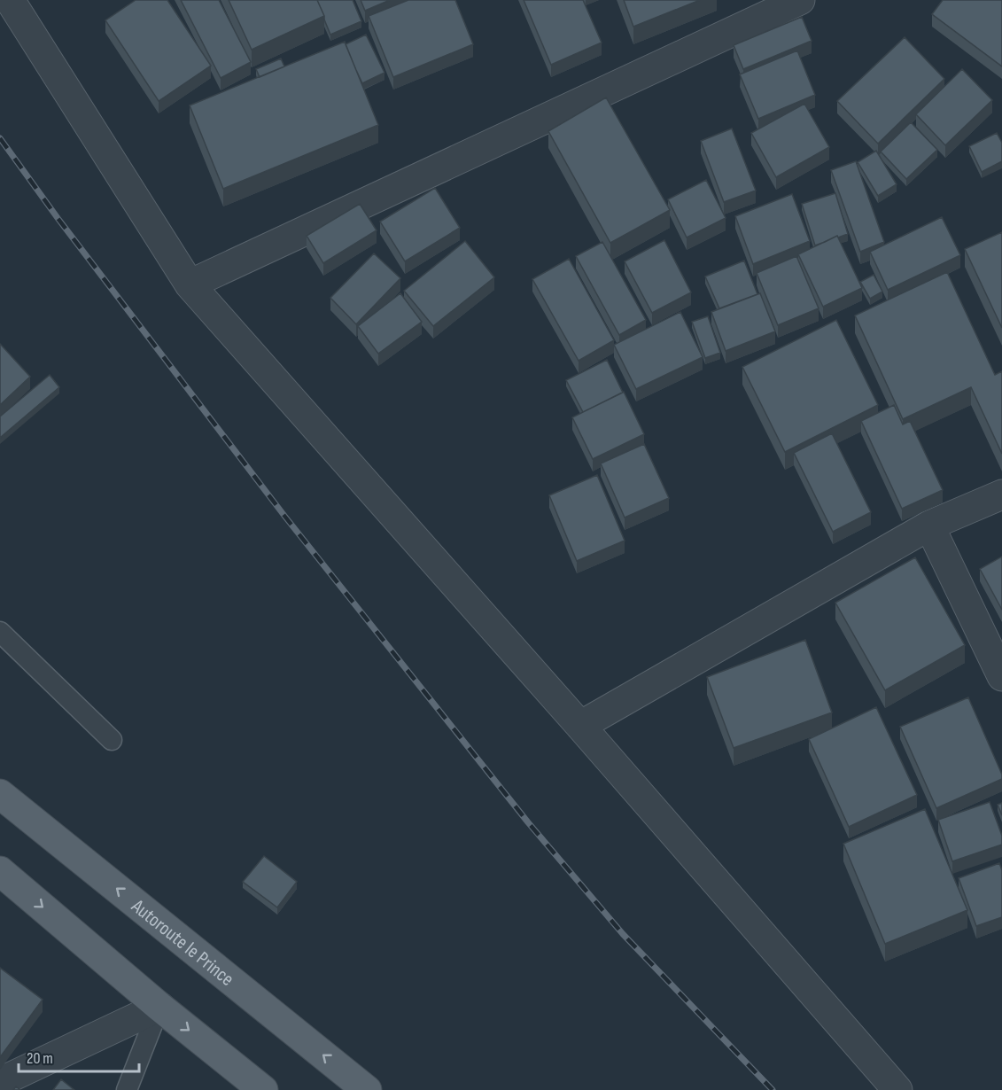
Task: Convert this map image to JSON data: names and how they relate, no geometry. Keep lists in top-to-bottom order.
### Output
{
  "streets": {
    "main road": ["Autoroute le Prince"]
  },
  "scale_bar": "20 m"
}
